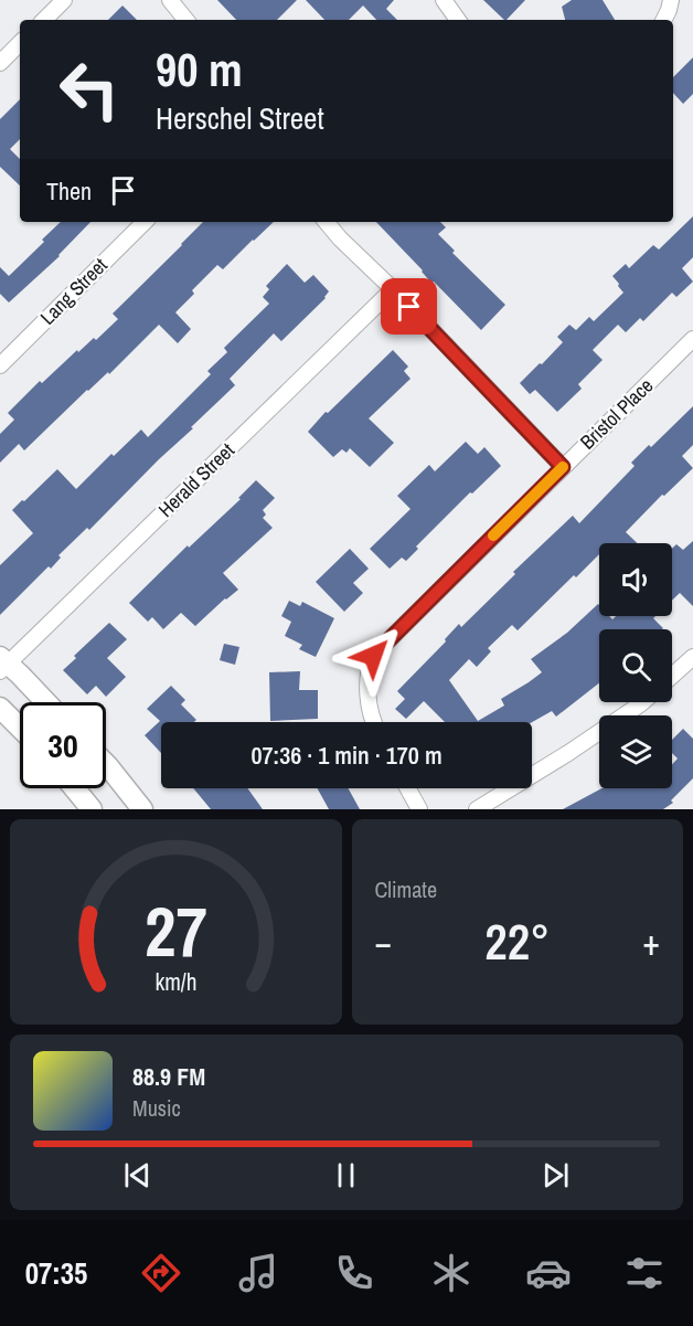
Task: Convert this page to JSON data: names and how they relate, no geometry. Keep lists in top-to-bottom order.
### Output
{
  "streets": {
    "street": ["Lang Street", "Bristol Place", "Herald Street"]
  },
  "page": {
    "turn": ["90 m", "Herschel Street"],
    "then": "Then",
    "limit": "30",
    "trip": "07:36 · 1 min · 170 m",
    "tile": "Climate",
    "heat": ["−", "22°", "+"],
    "song": ["88.9 FM", "Music"],
    "tabs": "07:35",
    "gauge": ["27", "km/h"]
  }
}
